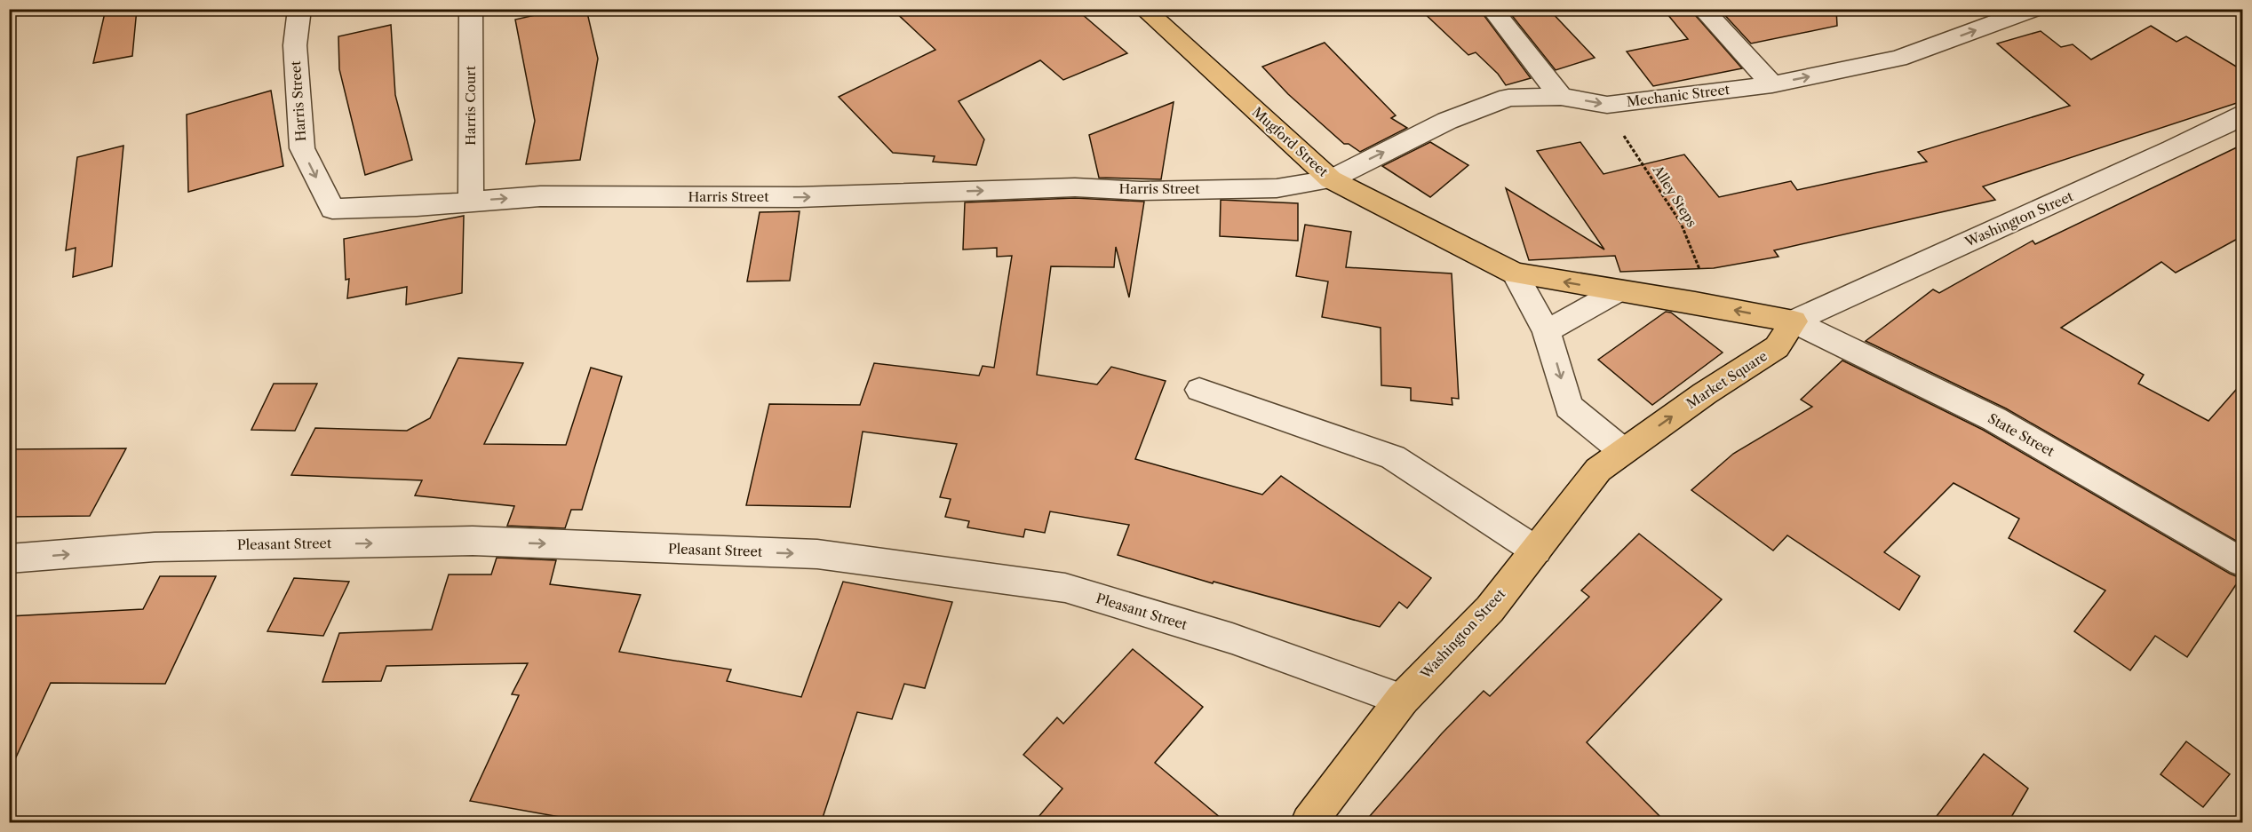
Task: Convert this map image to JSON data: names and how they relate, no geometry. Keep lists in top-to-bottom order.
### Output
{
  "streets": {
    "main road": ["Mugford Street", "Washington Street", "Market Square"],
    "street": [
      "Mechanic Street",
      "Harris Street",
      "Harris Court",
      "State Street",
      "Pleasant Street"
    ],
    "path": ["Alley Steps"]
  },
  "crossings": [
    ["Mechanic Street", "Harris Street"],
    ["Mechanic Street", "Mugford Street"],
    ["Mechanic Street", "Alley Steps"],
    ["Harris Street", "Harris Court"],
    ["Harris Street", "Mugford Street"],
    ["Washington Street", "Market Square"],
    ["Washington Street", "State Street"],
    ["Washington Street", "Pleasant Street"],
    ["Market Square", "State Street"]
  ],
  "one_way": [
    "Mechanic Street",
    "Harris Street",
    "Market Square",
    "Pleasant Street"
  ]
}
